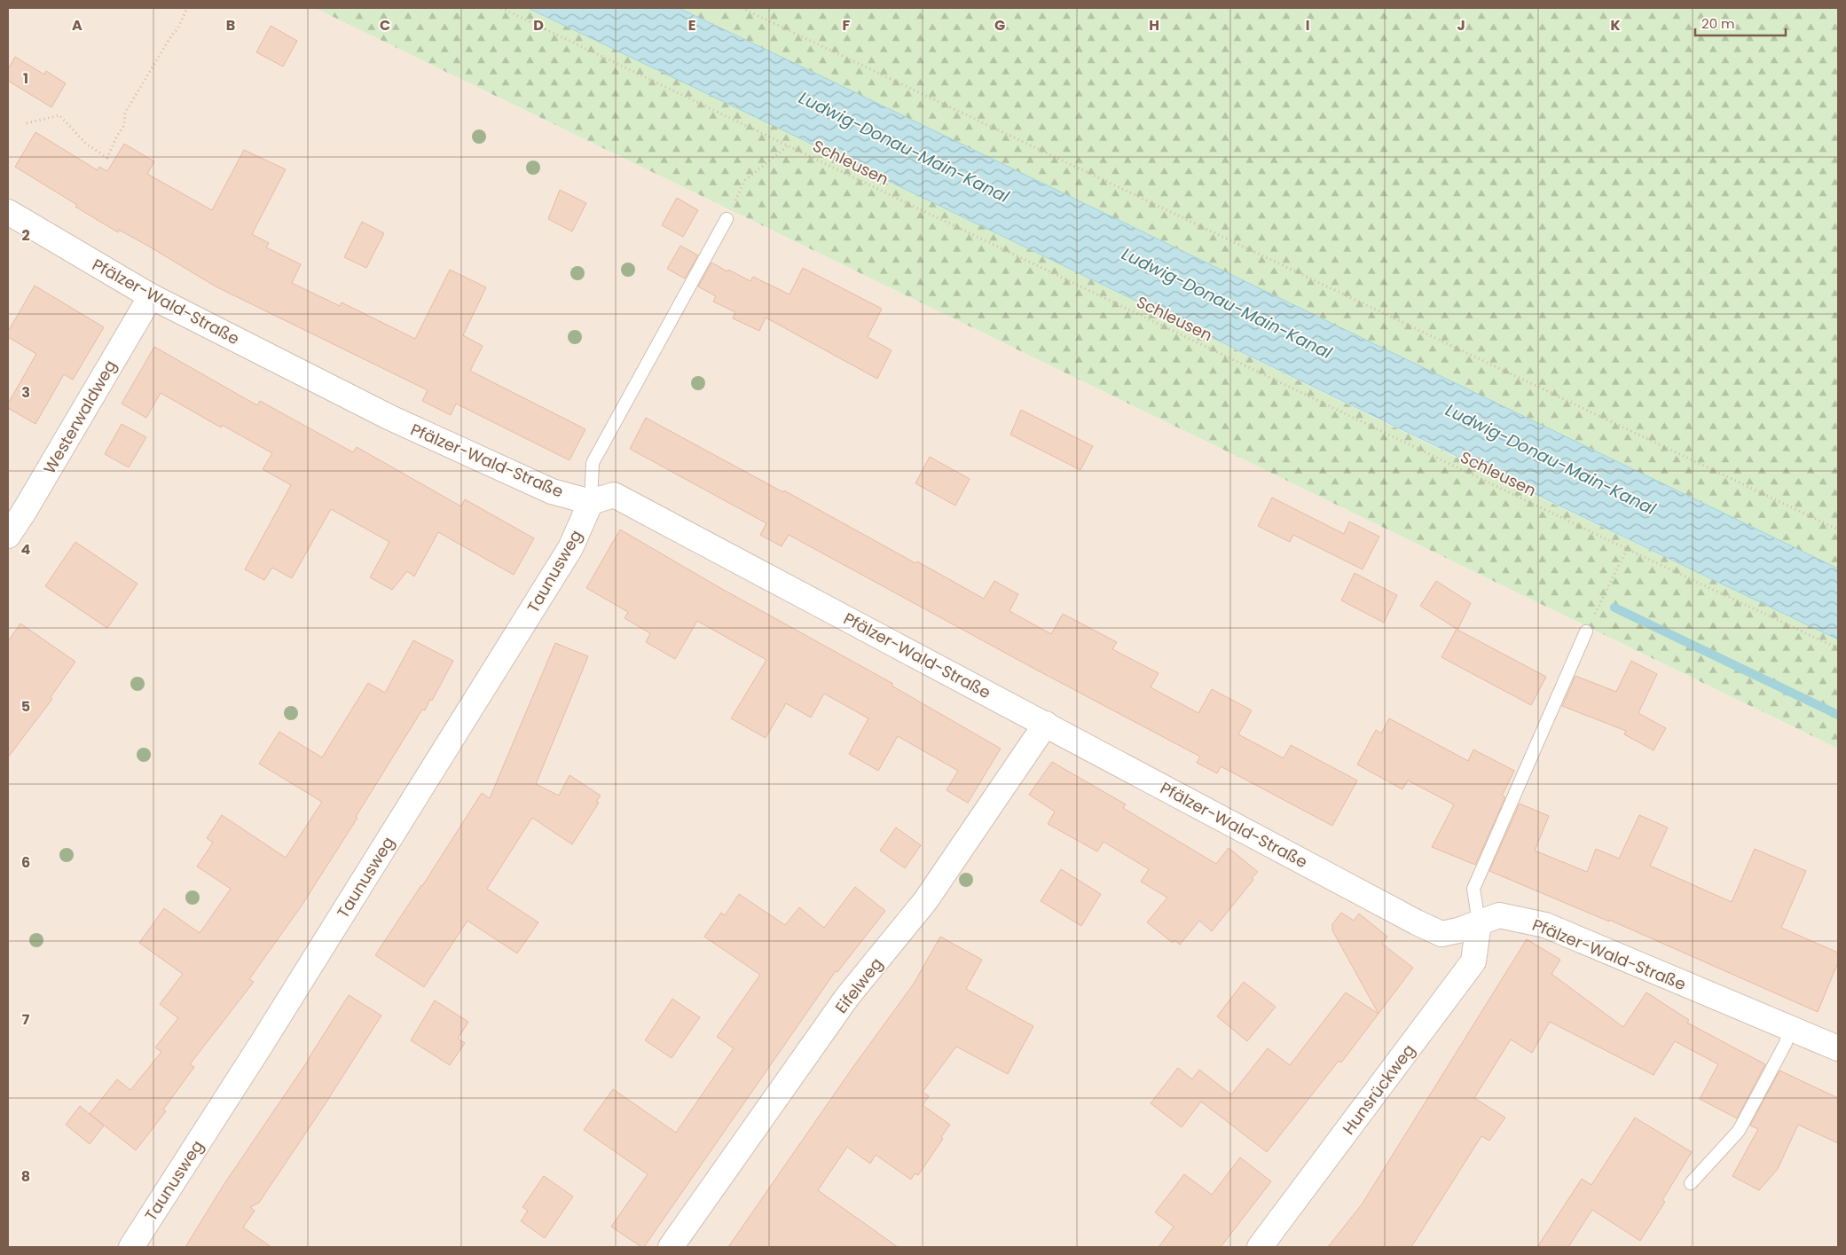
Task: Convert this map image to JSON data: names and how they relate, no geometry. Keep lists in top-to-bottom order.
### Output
{
  "streets": {
    "street": [
      "Pfälzer-Wald-Straße",
      "Westerwaldweg",
      "Taunusweg",
      "Eifelweg",
      "Hunsrückweg"
    ],
    "path": ["Schleusen"]
  },
  "crossings": [
    ["Pfälzer-Wald-Straße", "Westerwaldweg"],
    ["Pfälzer-Wald-Straße", "Taunusweg"],
    ["Pfälzer-Wald-Straße", "Eifelweg"],
    ["Pfälzer-Wald-Straße", "Hunsrückweg"]
  ],
  "water": ["Ludwig-Donau-Main-Kanal"],
  "scale_bar": "20 m",
  "grid": {
    "columns": [
      "A",
      "B",
      "C",
      "D",
      "E",
      "F",
      "G",
      "H",
      "I",
      "J",
      "K"
    ],
    "rows": [
      "1",
      "2",
      "3",
      "4",
      "5",
      "6",
      "7",
      "8"
    ]
  }
}
